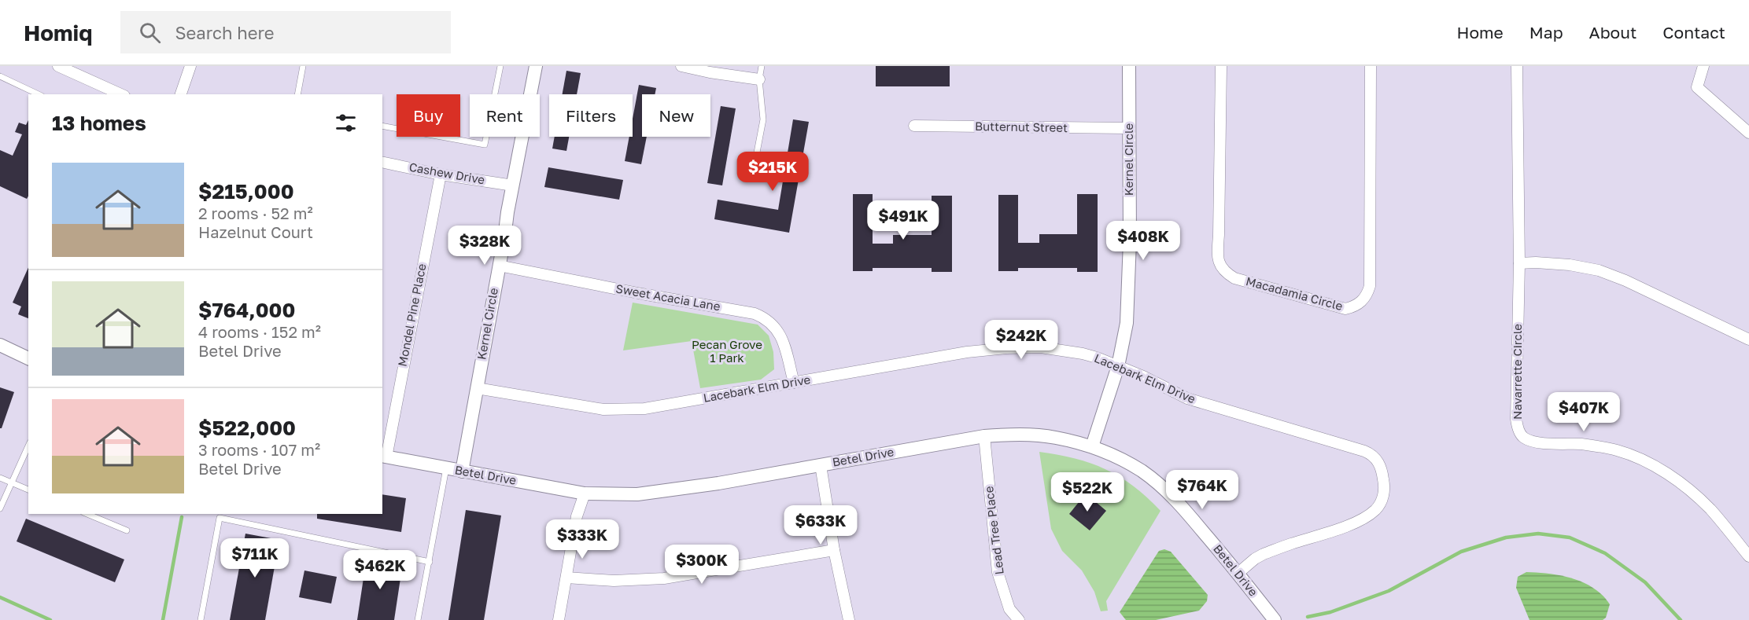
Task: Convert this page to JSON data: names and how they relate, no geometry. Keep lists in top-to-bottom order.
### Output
{
  "streets": {
    "street": [
      "Butternut Street",
      "Kernel Circle",
      "Cashew Drive",
      "Macadamia Circle",
      "Sweet Acacia Lane",
      "Mondel Pine Place",
      "Navarrette Circle",
      "Lacebark Elm Drive",
      "Betel Drive",
      "Lead Tree Place"
    ]
  },
  "crossings": [
    ["Butternut Street", "Kernel Circle"],
    ["Kernel Circle", "Cashew Drive"],
    ["Kernel Circle", "Sweet Acacia Lane"],
    ["Kernel Circle", "Lacebark Elm Drive"],
    ["Kernel Circle", "Betel Drive"],
    ["Cashew Drive", "Mondel Pine Place"],
    ["Sweet Acacia Lane", "Lacebark Elm Drive"],
    ["Mondel Pine Place", "Betel Drive"],
    ["Lacebark Elm Drive", "Betel Drive"],
    ["Betel Drive", "Lead Tree Place"]
  ],
  "parks": ["Pecan Grove 1 Park"],
  "page": {
    "header": "Homiq",
    "search": "Search here",
    "nav": [
      "Home",
      "Map",
      "About",
      "Contact"
    ],
    "chip": [
      "Buy",
      "Rent",
      "Filters",
      "New"
    ],
    "heading": "13 homes",
    "list": [
      {
        "name": "$215,000",
        "note": "2 rooms · 52 m² · Hazelnut Court"
      },
      {
        "name": "$764,000",
        "note": "4 rooms · 152 m² · Betel Drive"
      },
      {
        "name": "$522,000",
        "note": "3 rooms · 107 m² · Betel Drive"
      }
    ],
    "price": [
      "$215K",
      "$491K",
      "$408K",
      "$328K",
      "$242K",
      "$407K",
      "$764K",
      "$522K",
      "$633K",
      "$333K",
      "$711K",
      "$300K",
      "$462K"
    ]
  }
}
